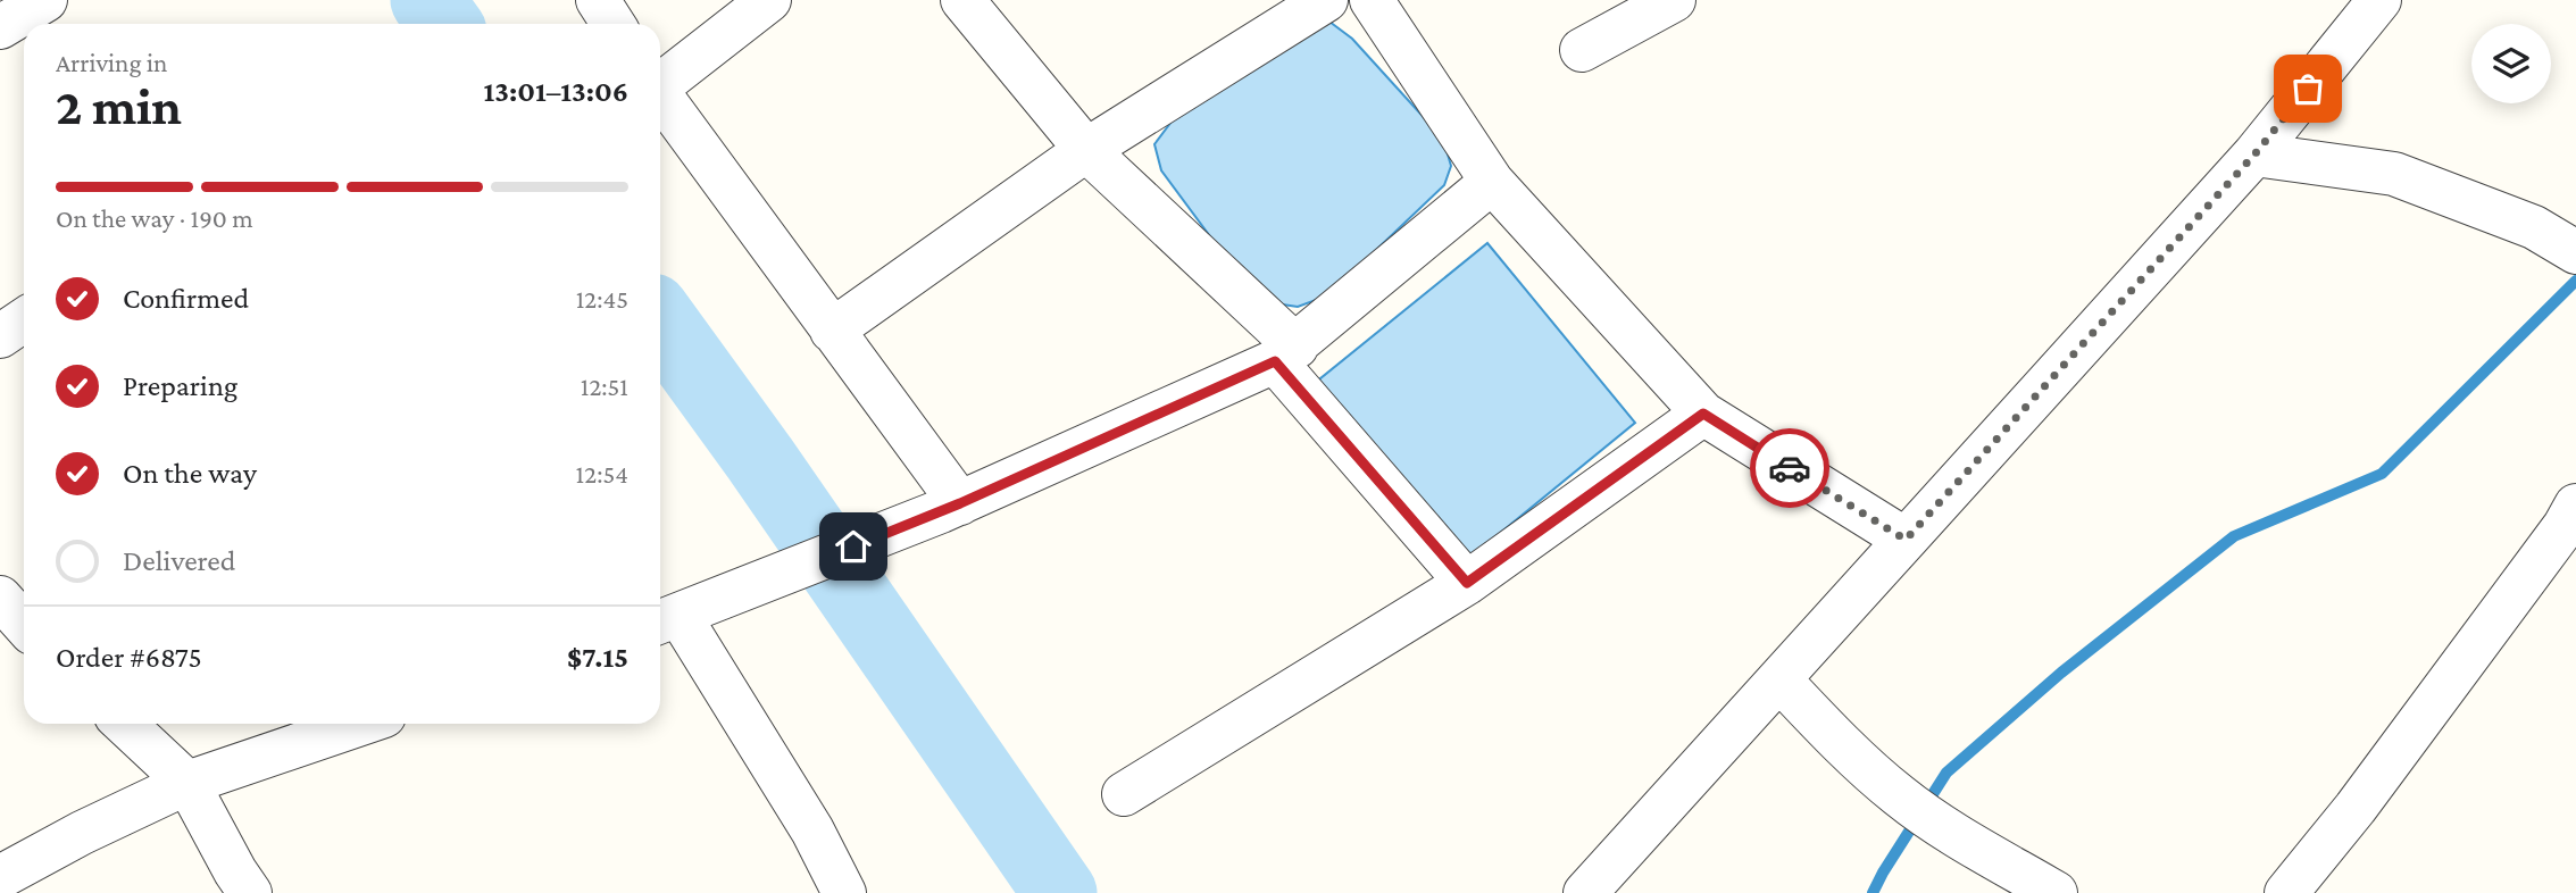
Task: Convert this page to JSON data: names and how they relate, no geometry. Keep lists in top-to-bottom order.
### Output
{
  "page": {
    "heading": ["2 min", "Arriving in", "13:01–13:06"],
    "panel": ["Order #6875", "$7.15"],
    "bar": "On the way · 190 m",
    "list": [
      ["Confirmed", "12:45"],
      ["Preparing", "12:51"],
      ["On the way", "12:54"],
      "Delivered"
    ]
  }
}
